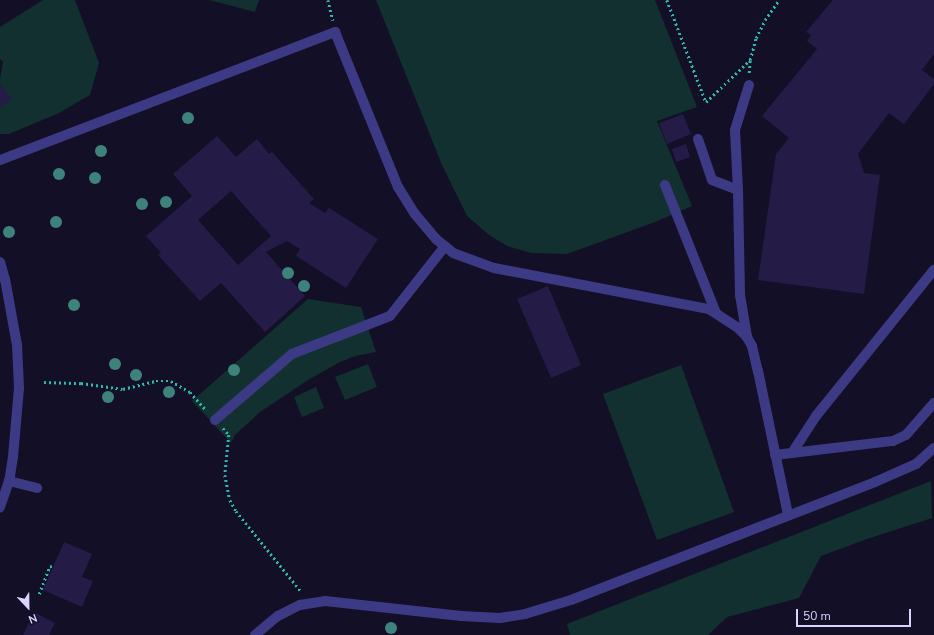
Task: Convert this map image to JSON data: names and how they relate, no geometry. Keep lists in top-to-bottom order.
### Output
{
  "scale_bar": "50 m",
  "north": "bottom"
}
